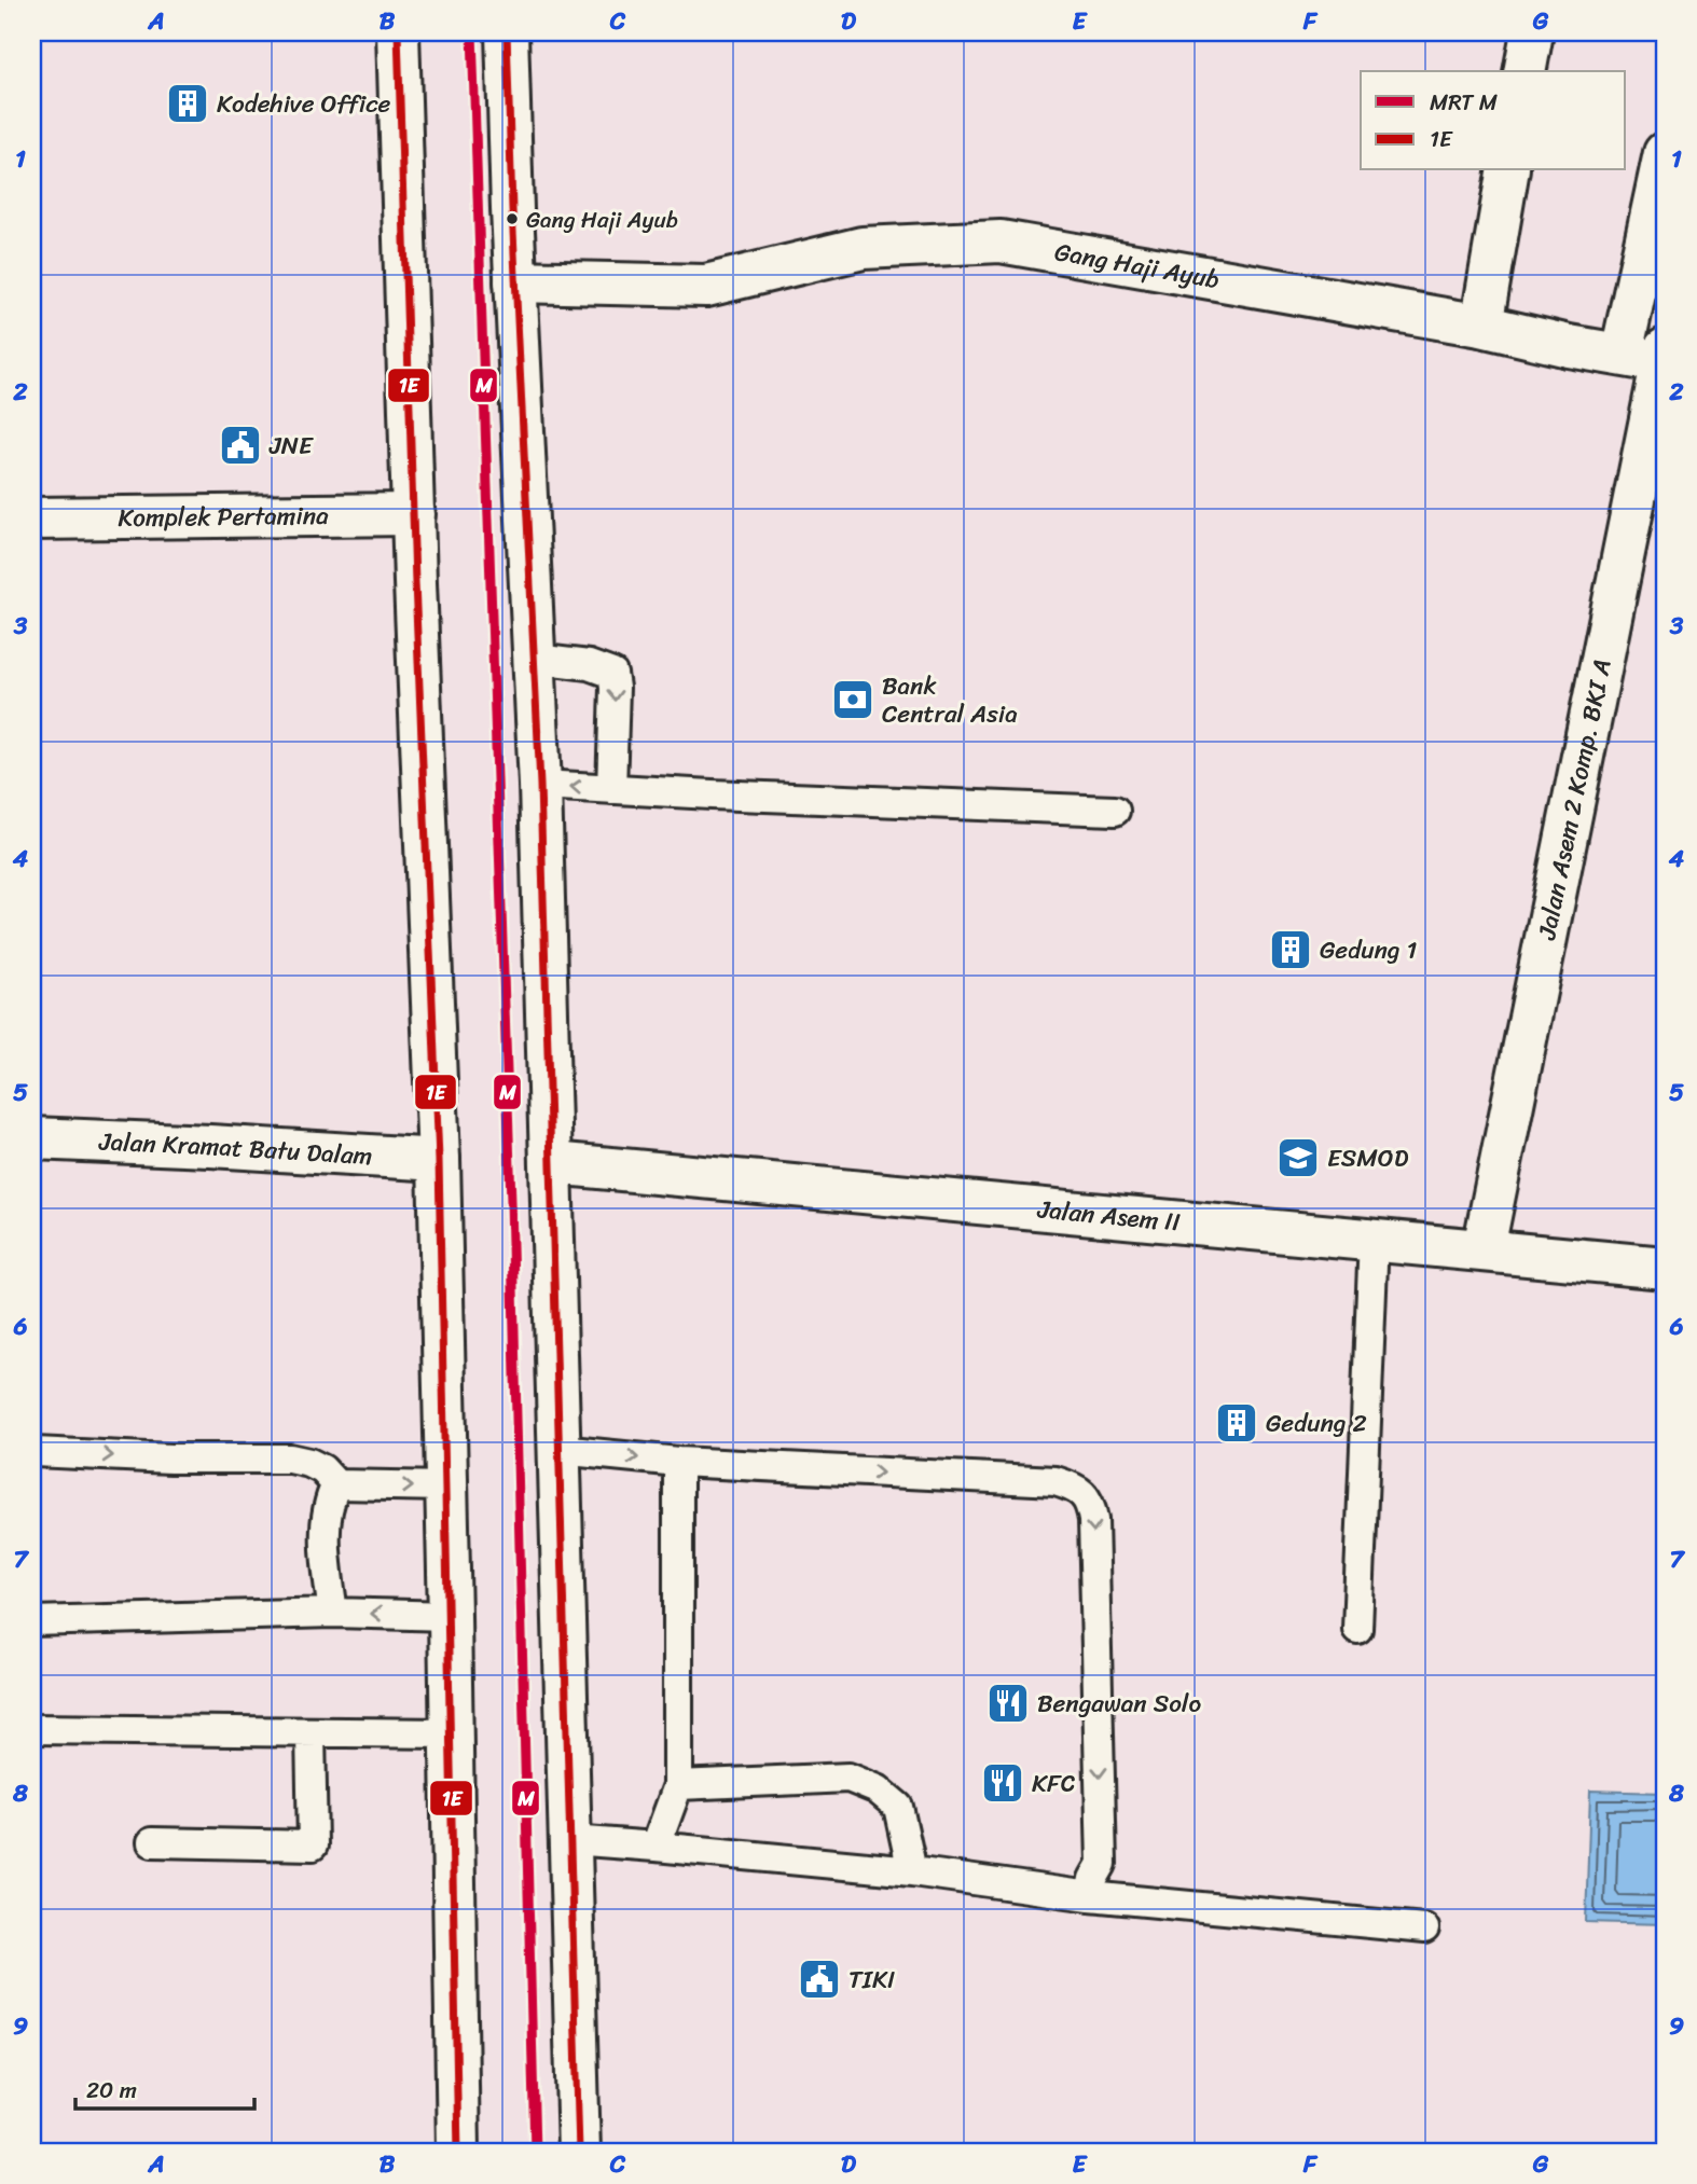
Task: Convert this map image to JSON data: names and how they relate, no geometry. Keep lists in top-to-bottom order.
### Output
{
  "streets": {
    "street": [
      "Gang Haji Ayub",
      "Komplek Pertamina",
      "Jalan Asem 2 Komp. BKI A",
      "Jalan Kramat Batu Dalam",
      "Jalan Asem II"
    ]
  },
  "crossings": [
    ["Gang Haji Ayub", "Jalan Asem 2 Komp. BKI A"],
    ["Jalan Asem 2 Komp. BKI A", "Jalan Asem II"]
  ],
  "places": {
    "building": ["Kodehive Office", "Gedung 1", "Gedung 2"],
    "other": ["Gang Haji Ayub"],
    "public building": ["JNE", "TIKI"],
    "bank": ["Bank Central Asia"],
    "school or university": ["ESMOD"],
    "restaurant": ["Bengawan Solo", "KFC"]
  },
  "lines": ["metro line M", "transit line 1E"],
  "legend": ["MRT M", "1E"],
  "scale_bar": "20 m",
  "grid": {
    "columns": [
      "A",
      "B",
      "C",
      "D",
      "E",
      "F",
      "G"
    ],
    "rows": [
      "1",
      "2",
      "3",
      "4",
      "5",
      "6",
      "7",
      "8",
      "9"
    ]
  }
}
